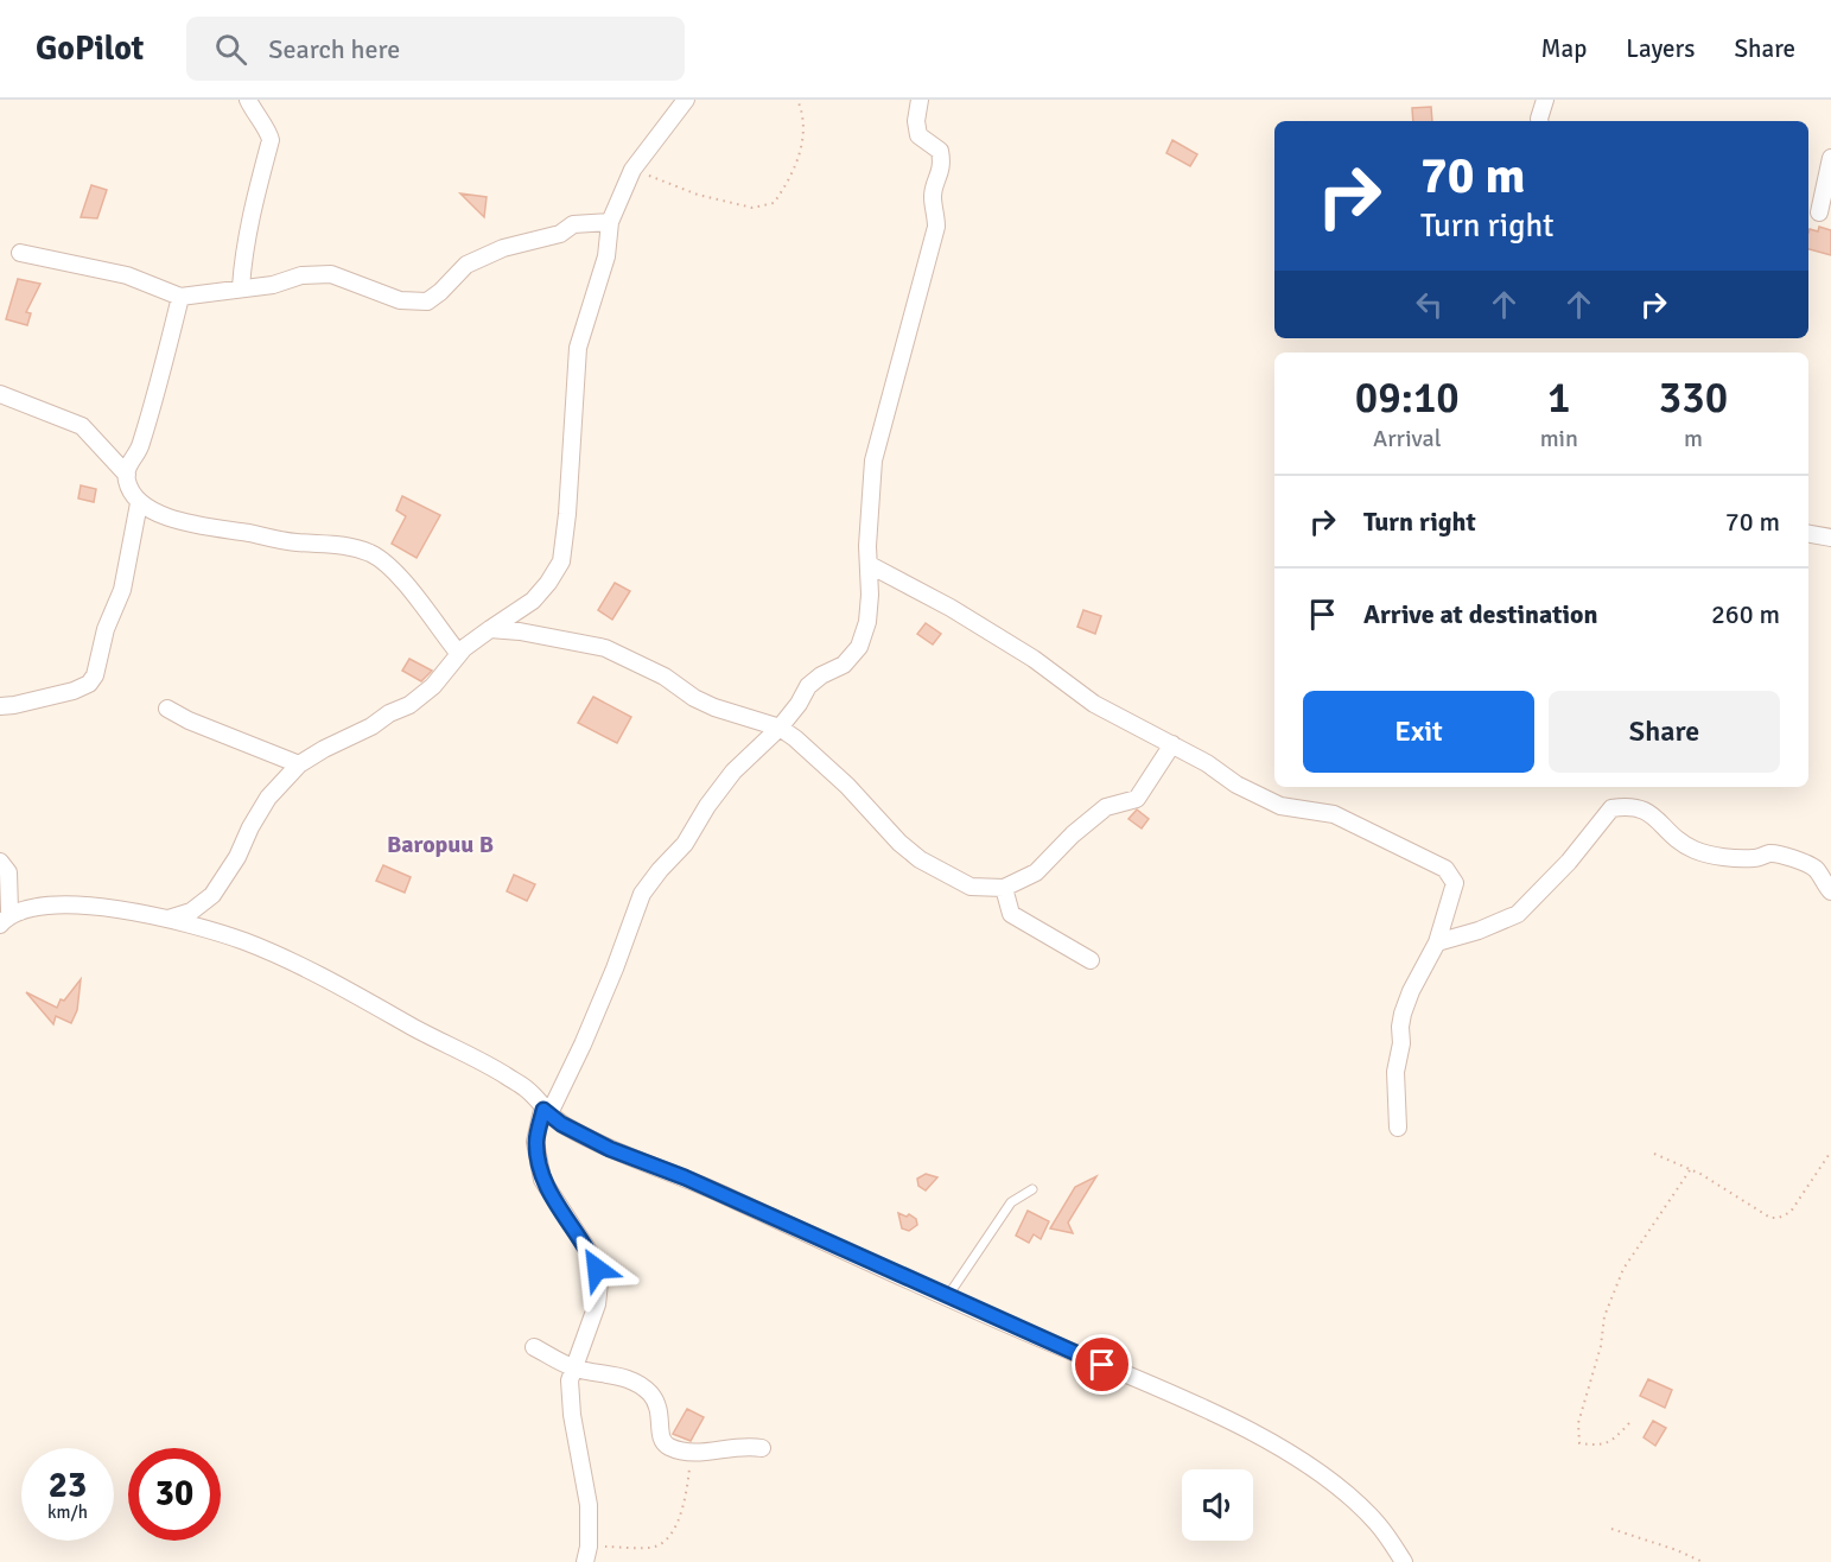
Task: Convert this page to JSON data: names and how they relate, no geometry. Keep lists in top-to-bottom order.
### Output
{
  "districts": ["Baropuu B"],
  "page": {
    "header": "GoPilot",
    "search": "Search here",
    "nav": ["Map", "Layers", "Share"],
    "turn": ["70 m", "Turn right"],
    "eta": [
      "09:10",
      "Arrival",
      "1",
      "min",
      "330",
      "m"
    ],
    "list": [
      {
        "name": "Turn right",
        "value": "70 m"
      },
      {
        "name": "Arrive at destination",
        "value": "260 m"
      }
    ],
    "buttons": ["Exit", "Share"],
    "speed": "23 km/h",
    "limit": "30"
  }
}
